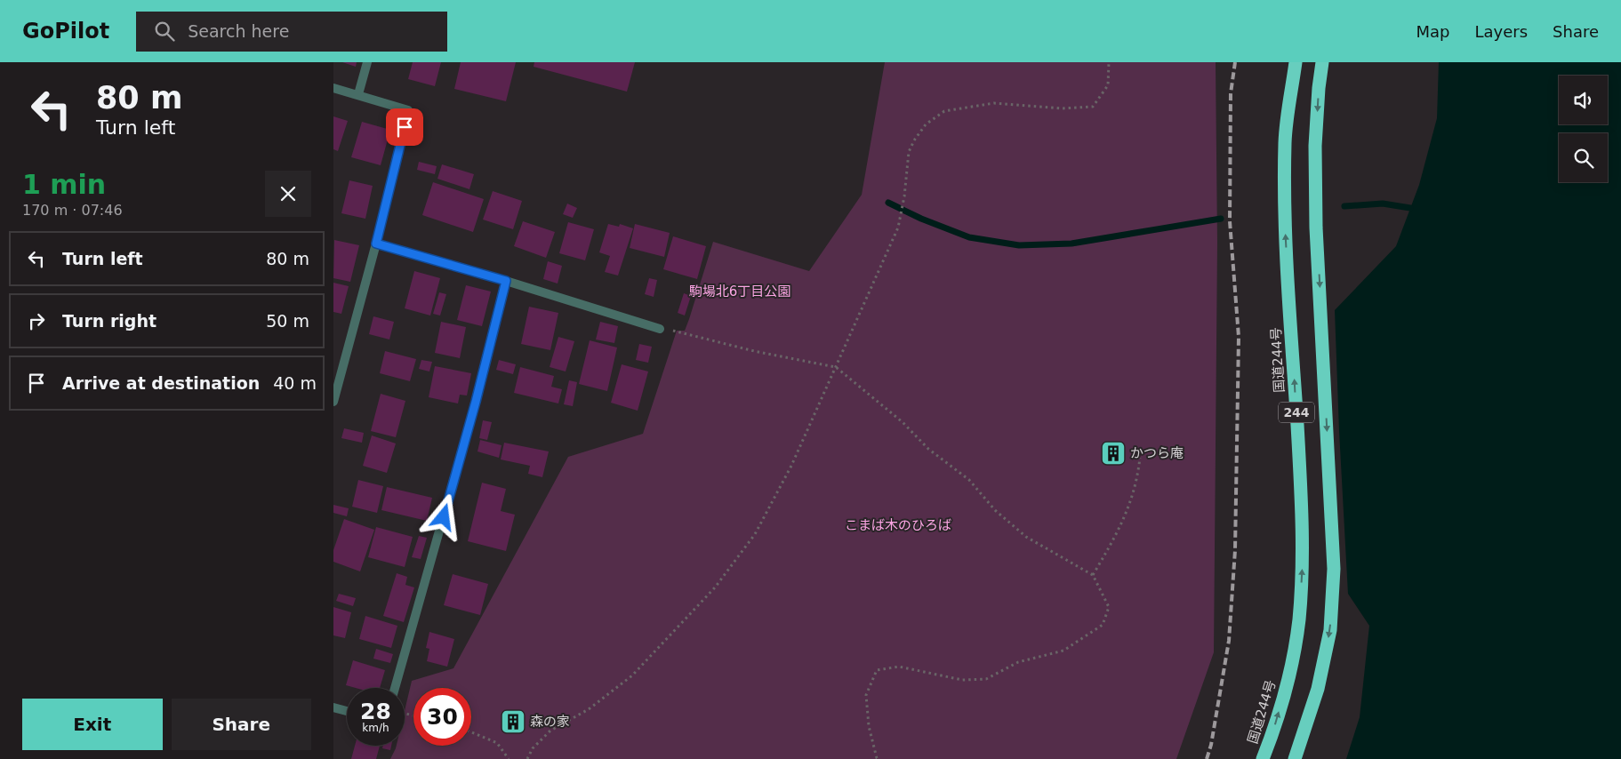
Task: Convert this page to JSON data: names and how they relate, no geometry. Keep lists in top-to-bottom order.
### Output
{
  "streets": {
    "highway": ["国道244号", "244"]
  },
  "parks": ["駒場北6丁目公園", "こまば木のひろば"],
  "places": {
    "building": ["かつら庵", "森の家"]
  },
  "page": {
    "header": "GoPilot",
    "search": "Search here",
    "nav": ["Map", "Layers", "Share"],
    "turn": ["80 m", "Turn left"],
    "heading": ["1 min", "170 m · 07:46"],
    "list": [
      {
        "name": "Turn left",
        "value": "80 m"
      },
      {
        "name": "Turn right",
        "value": "50 m"
      },
      {
        "name": "Arrive at destination",
        "value": "40 m"
      }
    ],
    "speed": "28 km/h",
    "limit": "30",
    "buttons": ["Exit", "Share"]
  }
}
